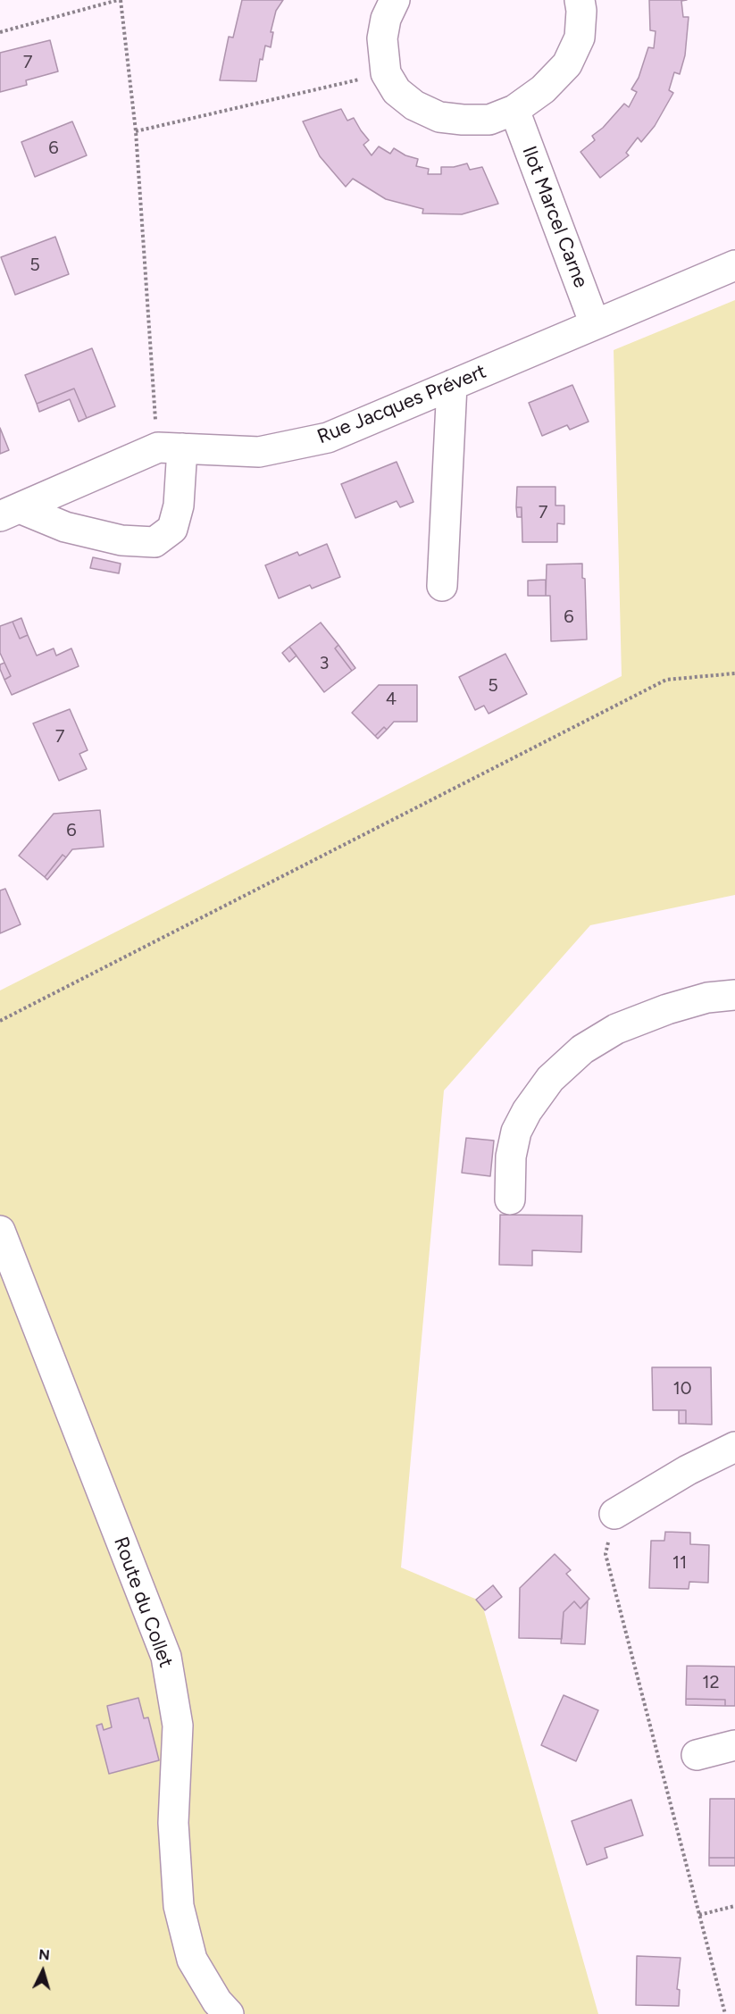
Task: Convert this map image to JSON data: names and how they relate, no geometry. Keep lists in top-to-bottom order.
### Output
{
  "streets": {
    "street": ["Ilot Marcel Carne", "Rue Jacques Prévert", "Route du Collet"]
  },
  "crossings": [
    ["Ilot Marcel Carne", "Rue Jacques Prévert"]
  ],
  "house_numbers": [
    "7",
    "6",
    "5",
    "7",
    "6",
    "3",
    "5",
    "4",
    "7",
    "6",
    "10",
    "11",
    "12"
  ],
  "north": "top"
}
